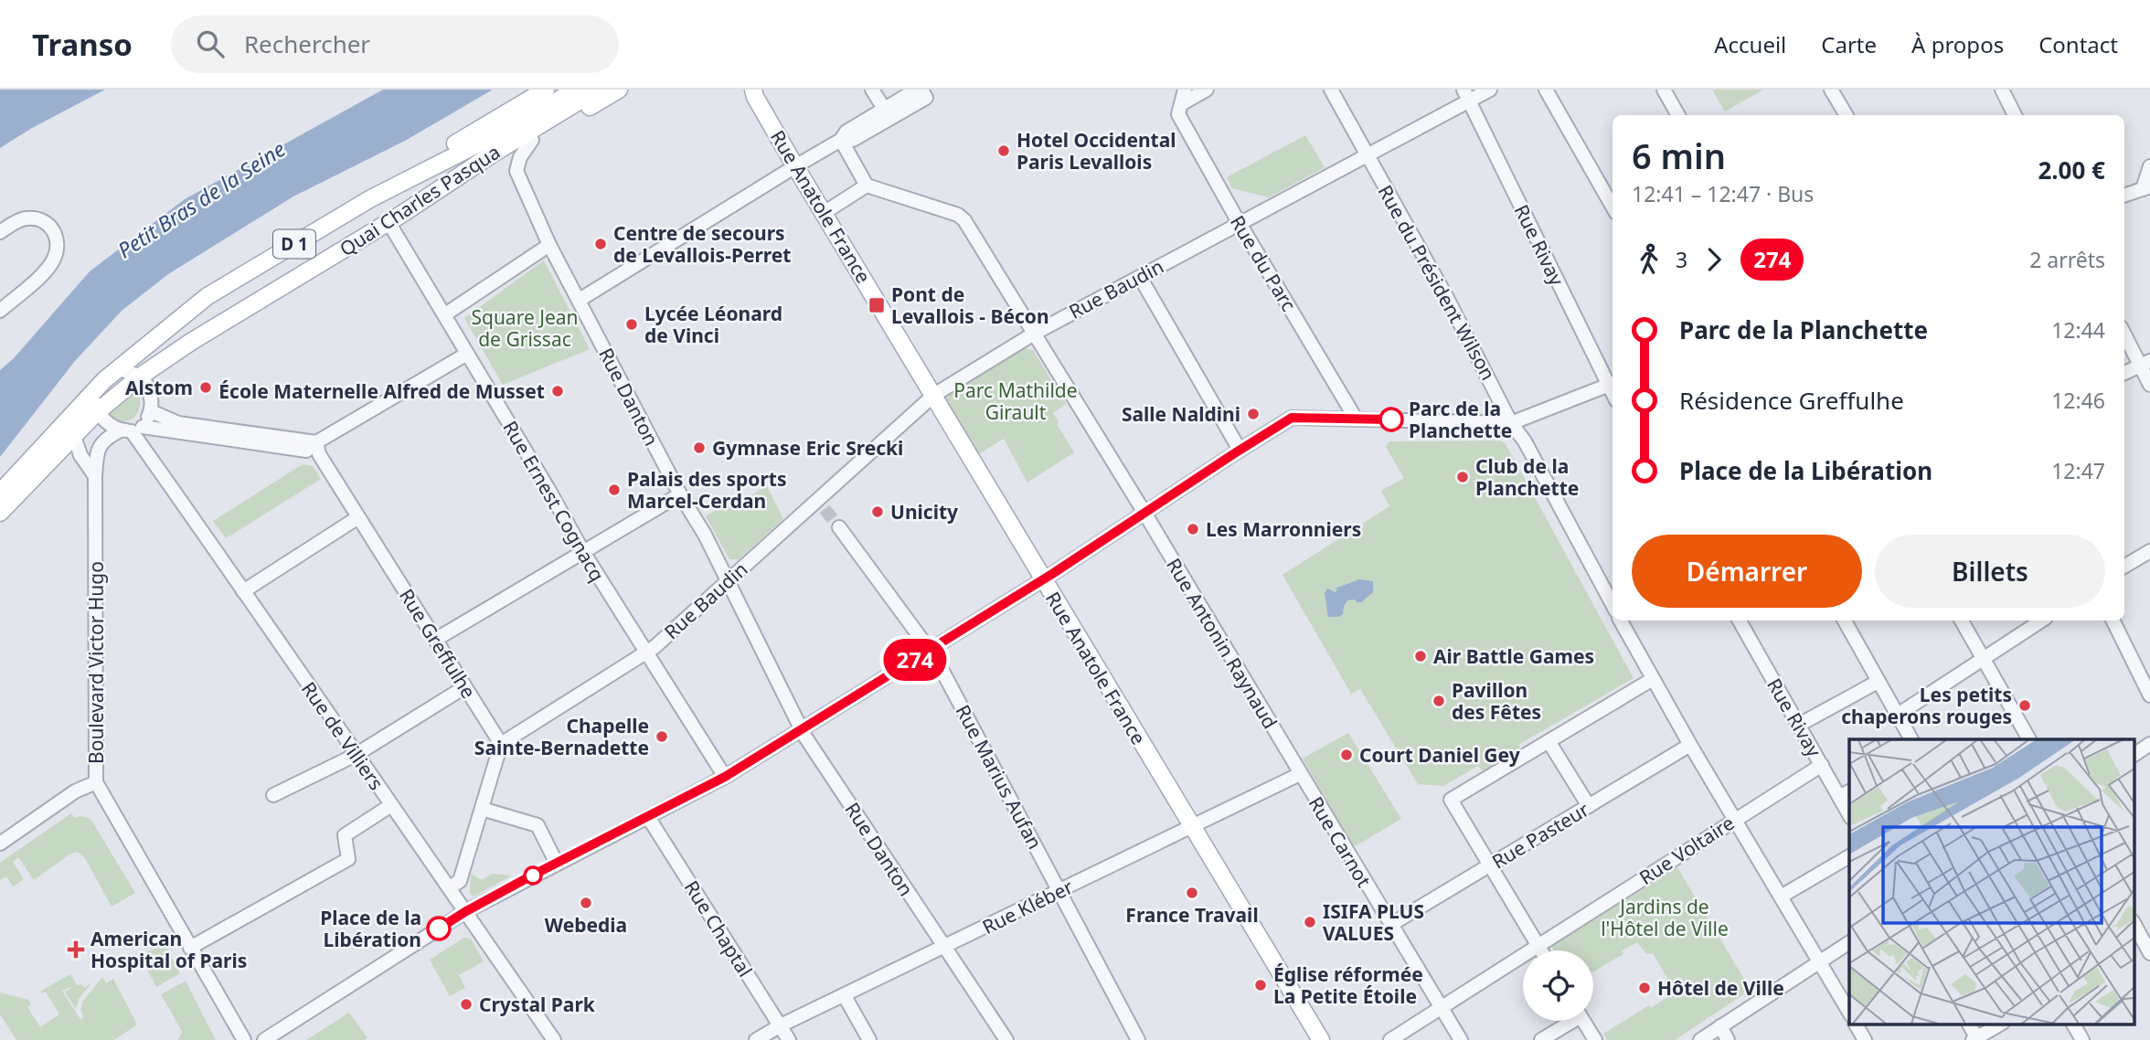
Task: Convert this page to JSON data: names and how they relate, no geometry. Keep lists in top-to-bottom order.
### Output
{
  "streets": {
    "main road": ["Quai Charles Pasqua", "Rue Anatole France", "D 1"],
    "street": [
      "Rue Rivay",
      "Rue du Parc",
      "Rue du Président Wilson",
      "Rue Baudin",
      "Rue Danton",
      "Rue Ernest Cognacq",
      "Rue Greffulhe",
      "Rue Antonin Raynaud",
      "Boulevard Victor Hugo",
      "Rue de Villiers",
      "Rue Marius Aufan",
      "Rue Pasteur",
      "Rue Carnot",
      "Rue Voltaire",
      "Rue Kléber",
      "Rue Chaptal"
    ]
  },
  "crossings": [
    ["Quai Charles Pasqua", "D 1"],
    ["Quai Charles Pasqua", "Rue Ernest Cognacq"],
    ["Rue Anatole France", "Rue Baudin"],
    ["Rue Anatole France", "Rue Kléber"],
    ["Rue Rivay", "Rue Baudin"],
    ["Rue Rivay", "Rue Voltaire"],
    ["Rue du Parc", "Rue Baudin"],
    ["Rue du Président Wilson", "Rue Baudin"],
    ["Rue du Président Wilson", "Rue Pasteur"],
    ["Rue du Président Wilson", "Rue Voltaire"],
    ["Rue Baudin", "Rue Danton"],
    ["Rue Baudin", "Rue Ernest Cognacq"],
    ["Rue Baudin", "Rue Greffulhe"],
    ["Rue Baudin", "Rue Antonin Raynaud"],
    ["Rue Danton", "Rue Kléber"],
    ["Rue Antonin Raynaud", "Rue Carnot"],
    ["Rue Antonin Raynaud", "Rue Kléber"],
    ["Boulevard Victor Hugo", "Rue de Villiers"],
    ["Rue Marius Aufan", "Rue Kléber"],
    ["Rue Pasteur", "Rue Carnot"],
    ["Rue Carnot", "Rue Voltaire"],
    ["Rue Carnot", "Rue Kléber"],
    ["Rue Kléber", "Rue Chaptal"]
  ],
  "water": ["Petit Bras de la Seine"],
  "parks": ["Square Jean de Grissac", "Parc Mathilde Girault", "Jardins de l'Hôtel de Ville"],
  "places": {
    "other": [
      "Hotel Occidental Paris Levallois",
      "Centre de secours de Levallois-Perret",
      "Lycée Léonard de Vinci",
      "Alstom",
      "École Maternelle Alfred de Musset",
      "Salle Naldini",
      "Parc de la Planchette",
      "Gymnase Eric Srecki",
      "Club de la Planchette",
      "Palais des sports Marcel-Cerdan",
      "Unicity",
      "Les Marronniers",
      "Air Battle Games",
      "Pavillon des Fêtes",
      "Les petits chaperons rouges",
      "Chapelle Sainte-Bernadette",
      "Court Daniel Gey",
      "France Travail",
      "Webedia",
      "ISIFA PLUS VALUES",
      "Place de la Libération",
      "Église réformée La Petite Étoile",
      "Hôtel de Ville",
      "Crystal Park"
    ],
    "transit": ["Pont de Levallois - Bécon"],
    "health": ["American Hospital of Paris"]
  },
  "lines": ["bus line 274"],
  "page": {
    "header": "Transo",
    "search": "Rechercher",
    "nav": [
      "Accueil",
      "Carte",
      "À propos",
      "Contact"
    ],
    "on_map": "274",
    "heading": ["6 min", "12:41 – 12:47 · Bus", "2.00 €"],
    "legs": ["3", "274", "2 arrêts"],
    "list": [
      {
        "name": "Parc de la Planchette",
        "value": "12:44"
      },
      {
        "name": "Résidence Greffulhe",
        "value": "12:46"
      },
      {
        "name": "Place de la Libération",
        "value": "12:47"
      }
    ],
    "buttons": ["Démarrer", "Billets"]
  }
}
